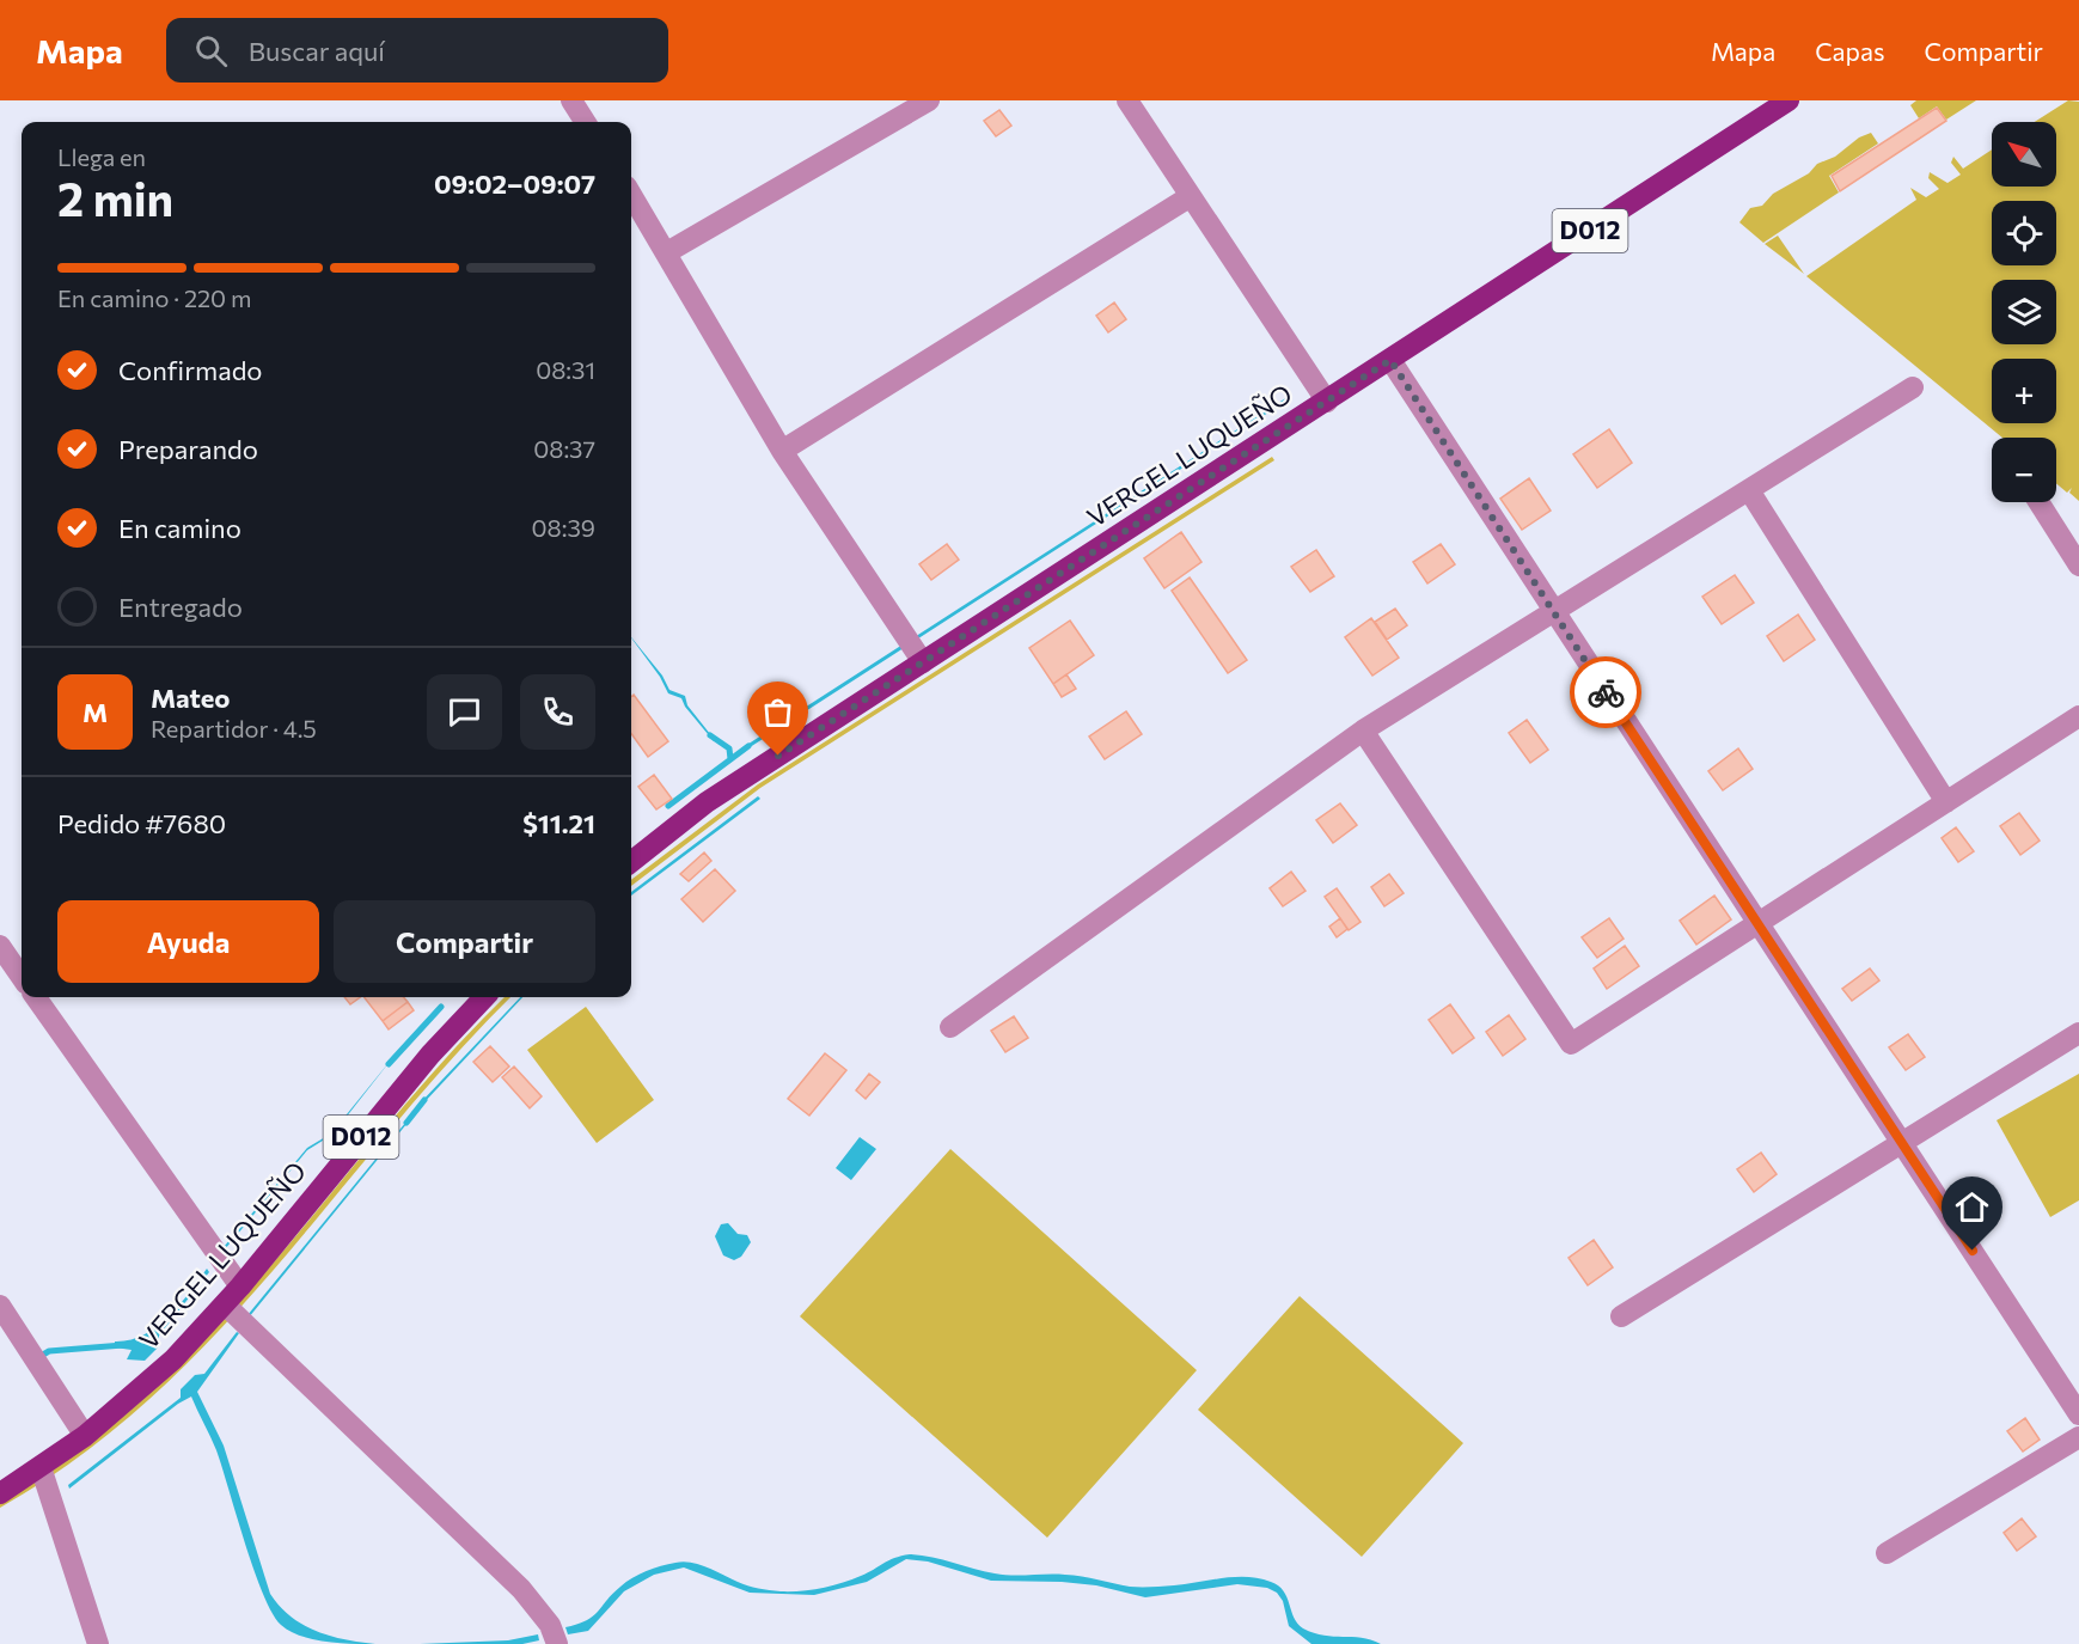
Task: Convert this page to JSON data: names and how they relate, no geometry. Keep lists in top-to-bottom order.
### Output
{
  "streets": {
    "main road": ["D012", "VERGEL LUQUEÑO"]
  },
  "north": "top left",
  "page": {
    "header": "Mapa",
    "search": "Buscar aquí",
    "nav": ["Mapa", "Capas", "Compartir"],
    "map_buttons": ["+", "−"],
    "heading": ["2 min", "Llega en", "09:02–09:07"],
    "panel": [
      "Mateo",
      "Repartidor · 4.5",
      "Pedido #7680",
      "$11.21"
    ],
    "bar": "En camino · 220 m",
    "list": [
      ["Confirmado", "08:31"],
      ["Preparando", "08:37"],
      ["En camino", "08:39"],
      "Entregado"
    ],
    "round": "M",
    "buttons": ["Ayuda", "Compartir"]
  }
}
